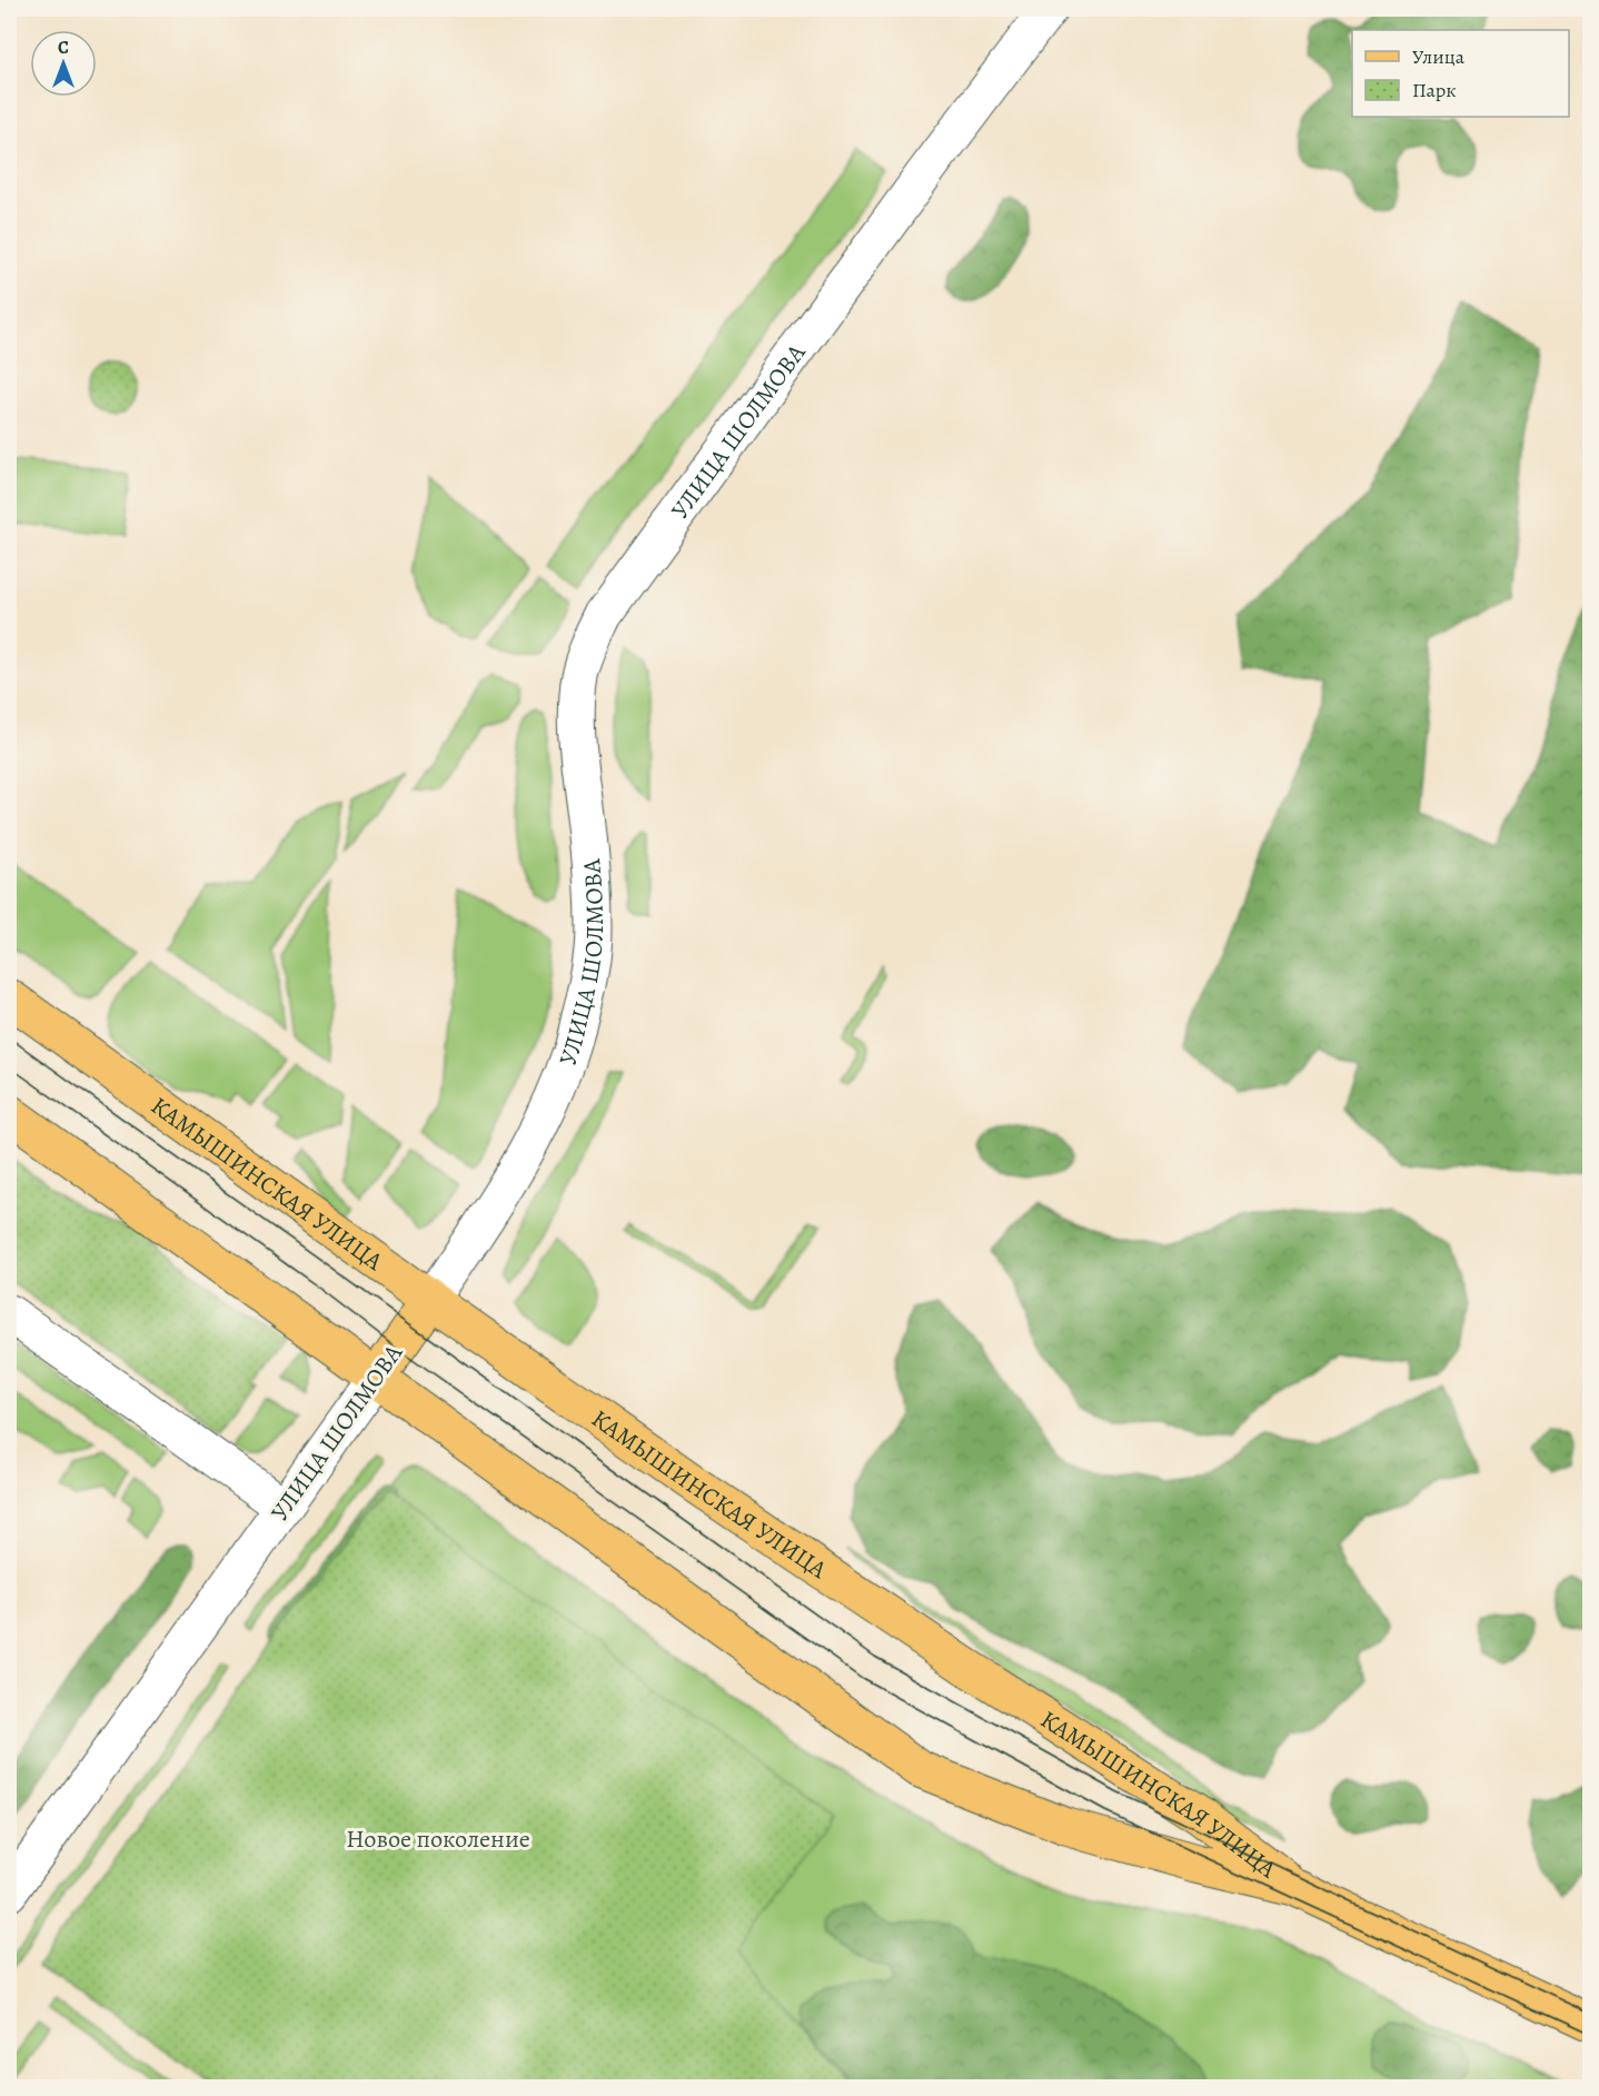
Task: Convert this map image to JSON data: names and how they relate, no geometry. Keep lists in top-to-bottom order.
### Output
{
  "streets": {
    "main road": ["УЛИЦА ШОЛМОВА", "КАМЫШИНСКАЯ УЛИЦА"]
  },
  "crossings": [
    ["УЛИЦА ШОЛМОВА", "КАМЫШИНСКАЯ УЛИЦА"]
  ],
  "parks": ["Новое поколение"],
  "legend": ["Улица", "Парк"],
  "north": "top"
}
